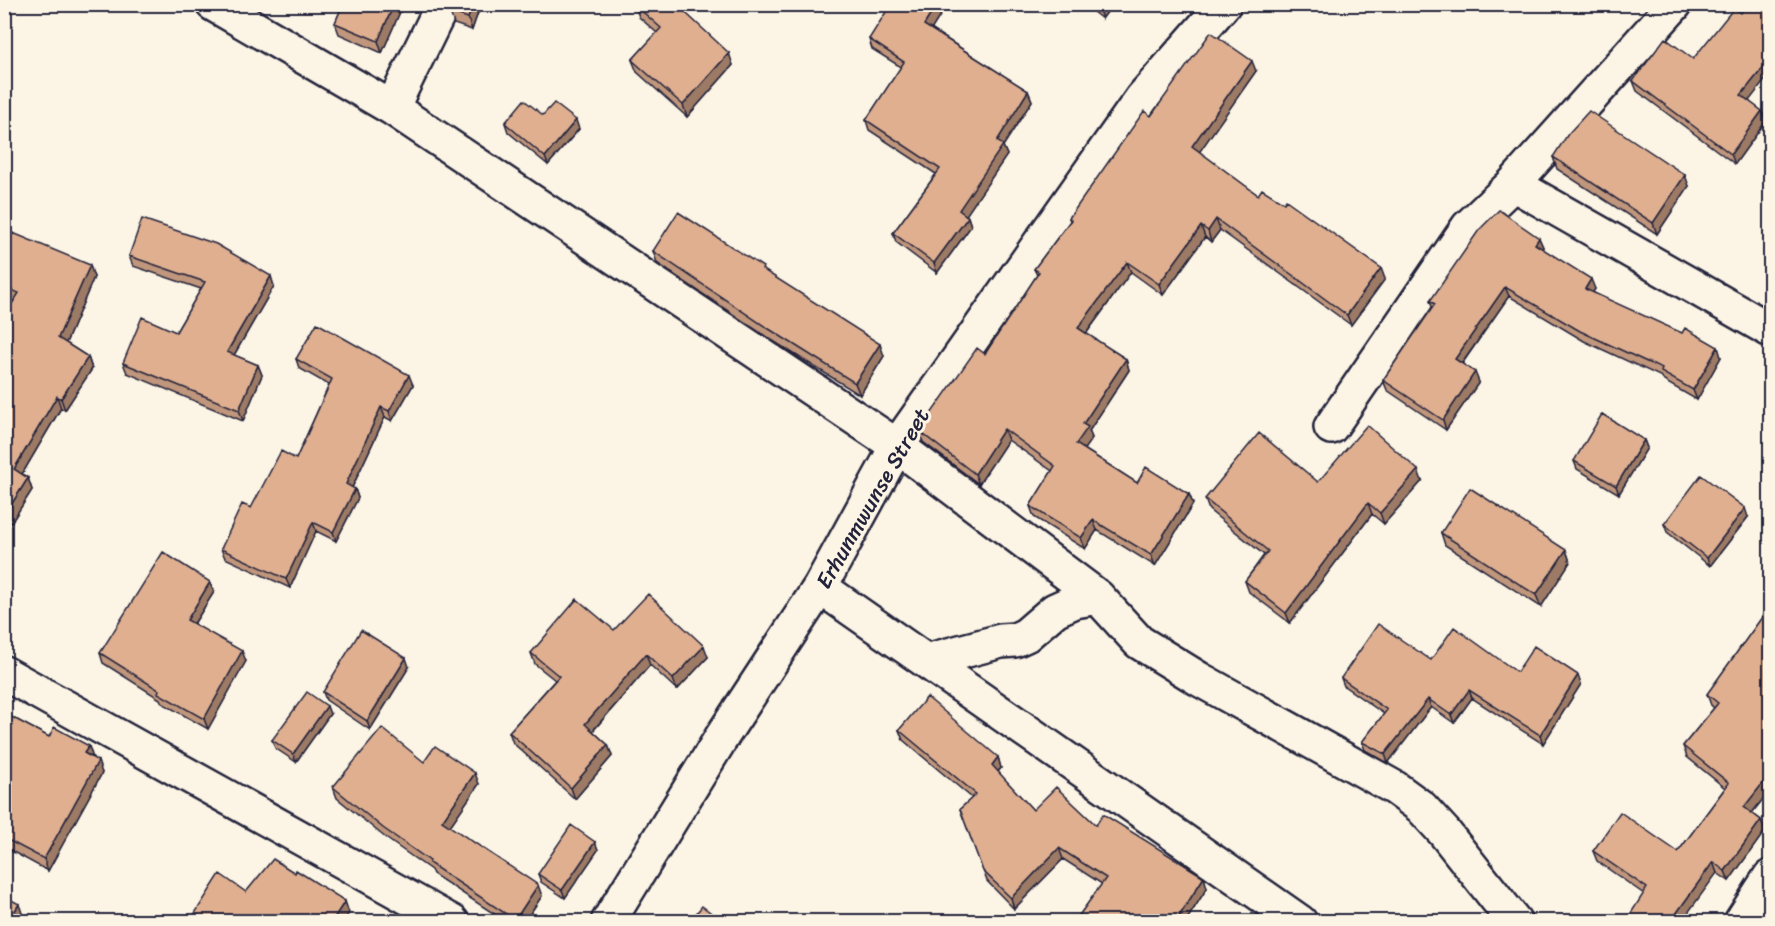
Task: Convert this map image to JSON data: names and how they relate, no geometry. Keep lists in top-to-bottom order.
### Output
{
  "streets": {
    "street": ["Erhunmwunse Street"]
  }
}
